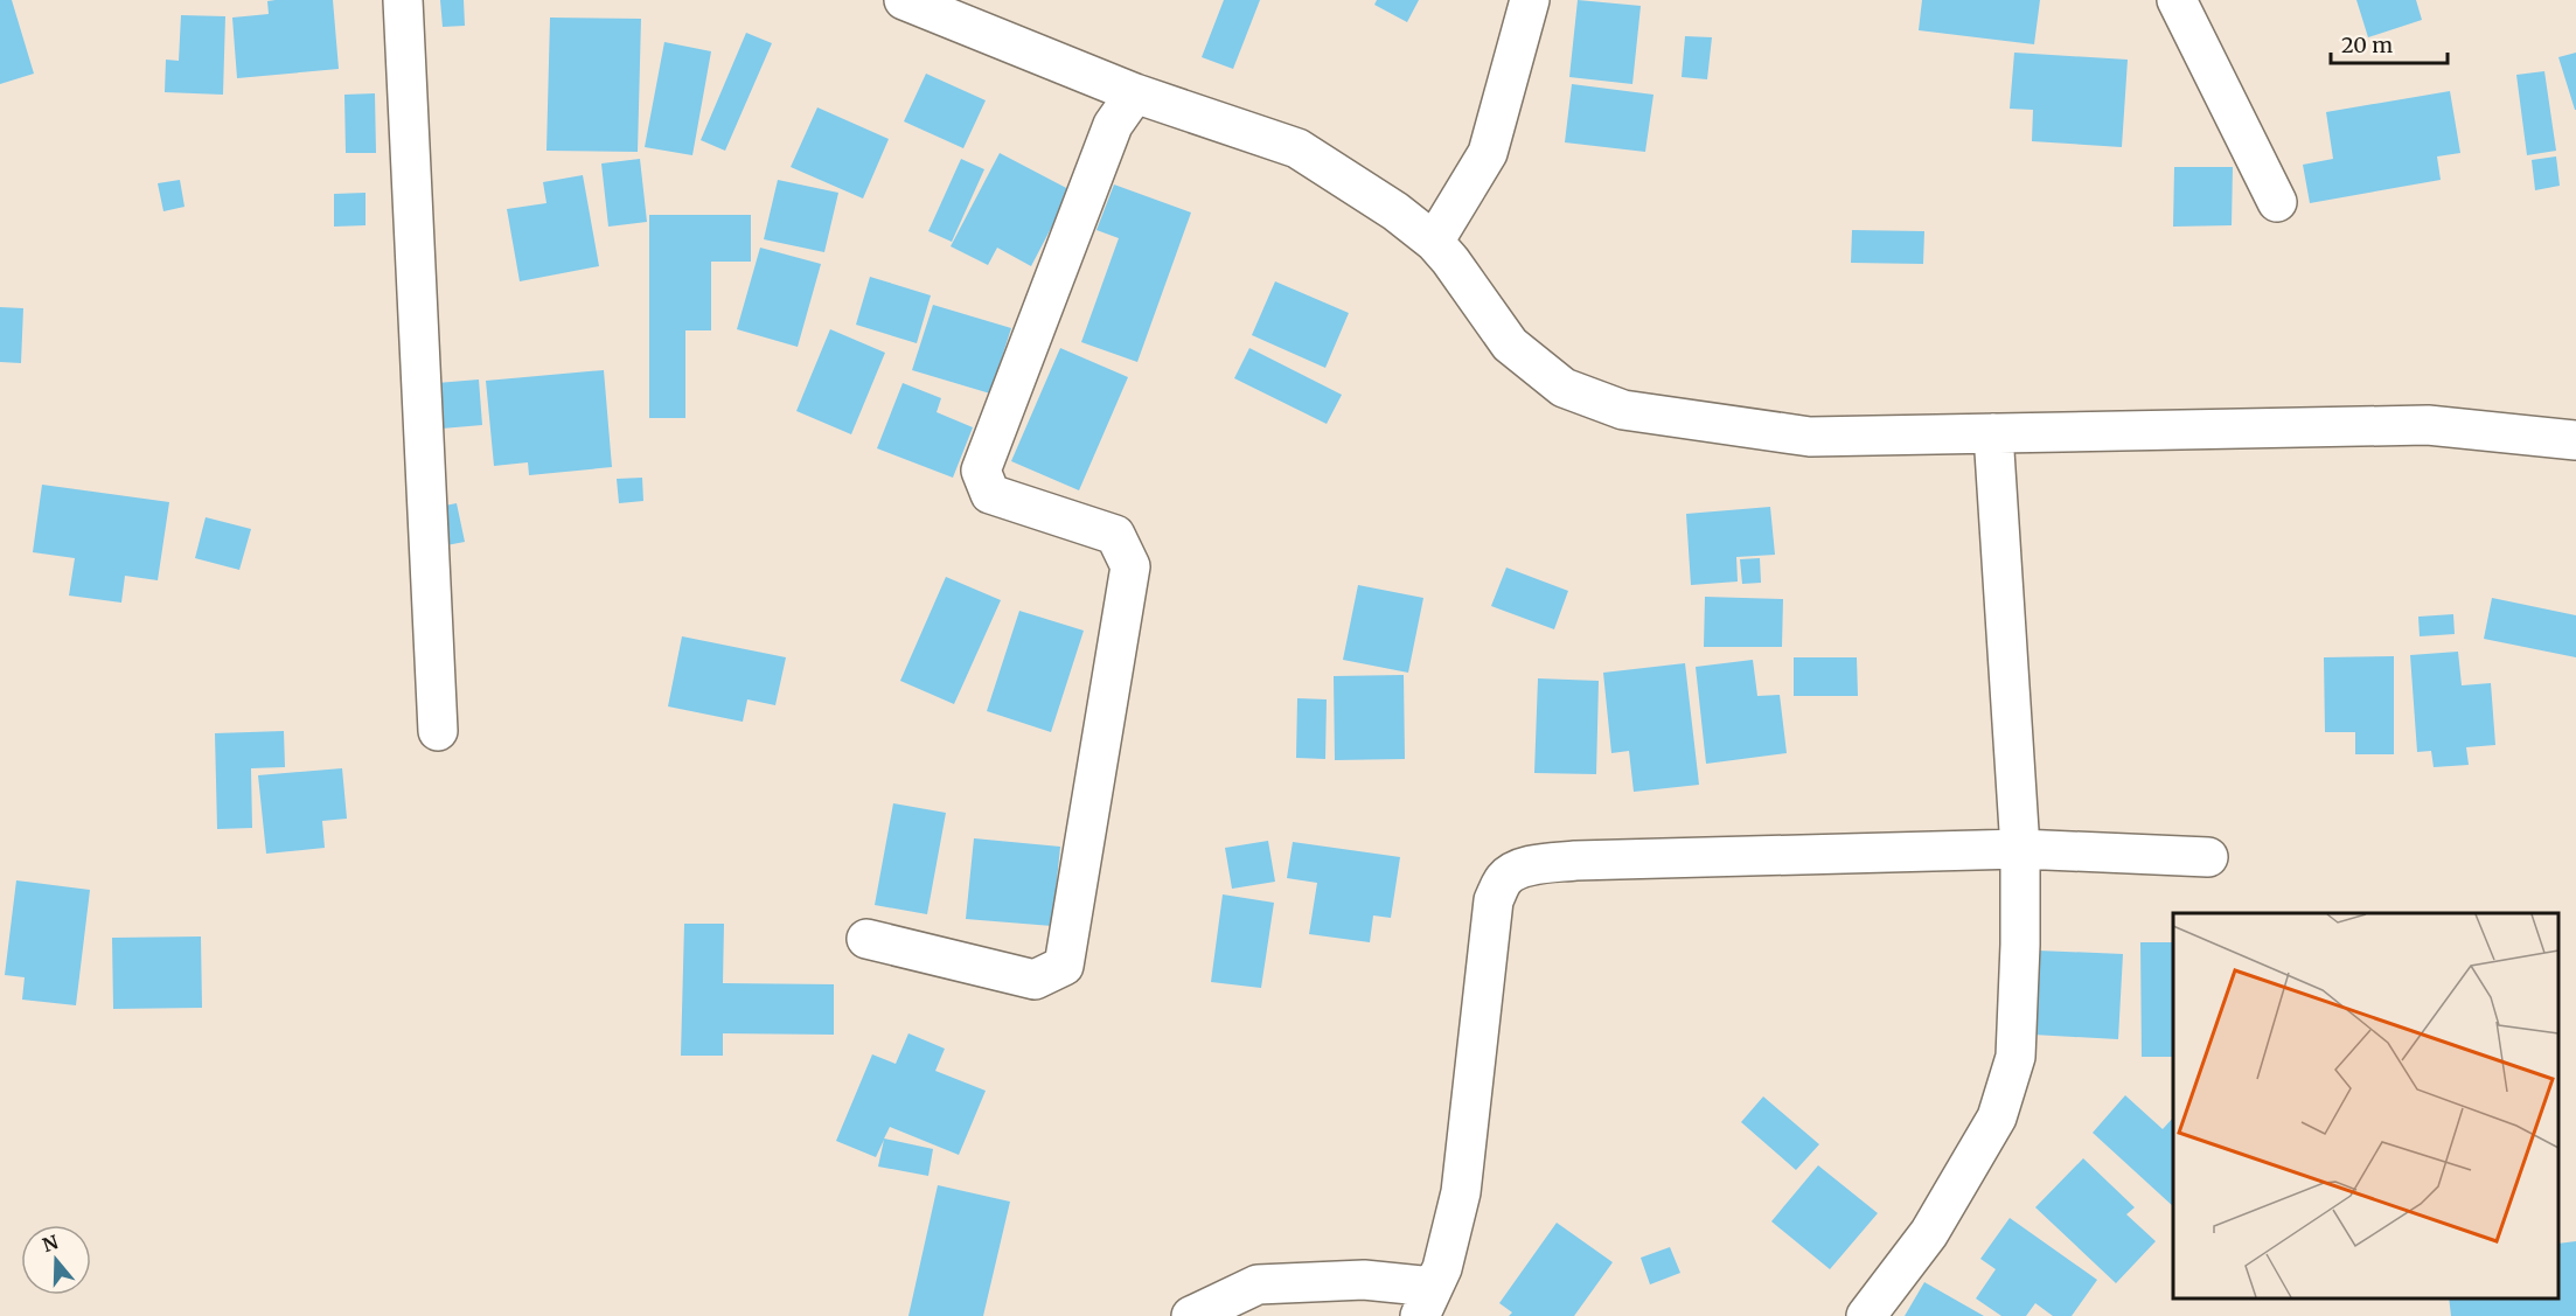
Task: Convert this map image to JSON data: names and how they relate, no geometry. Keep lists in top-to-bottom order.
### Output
{
  "scale_bar": "20 m",
  "north": "top"
}
